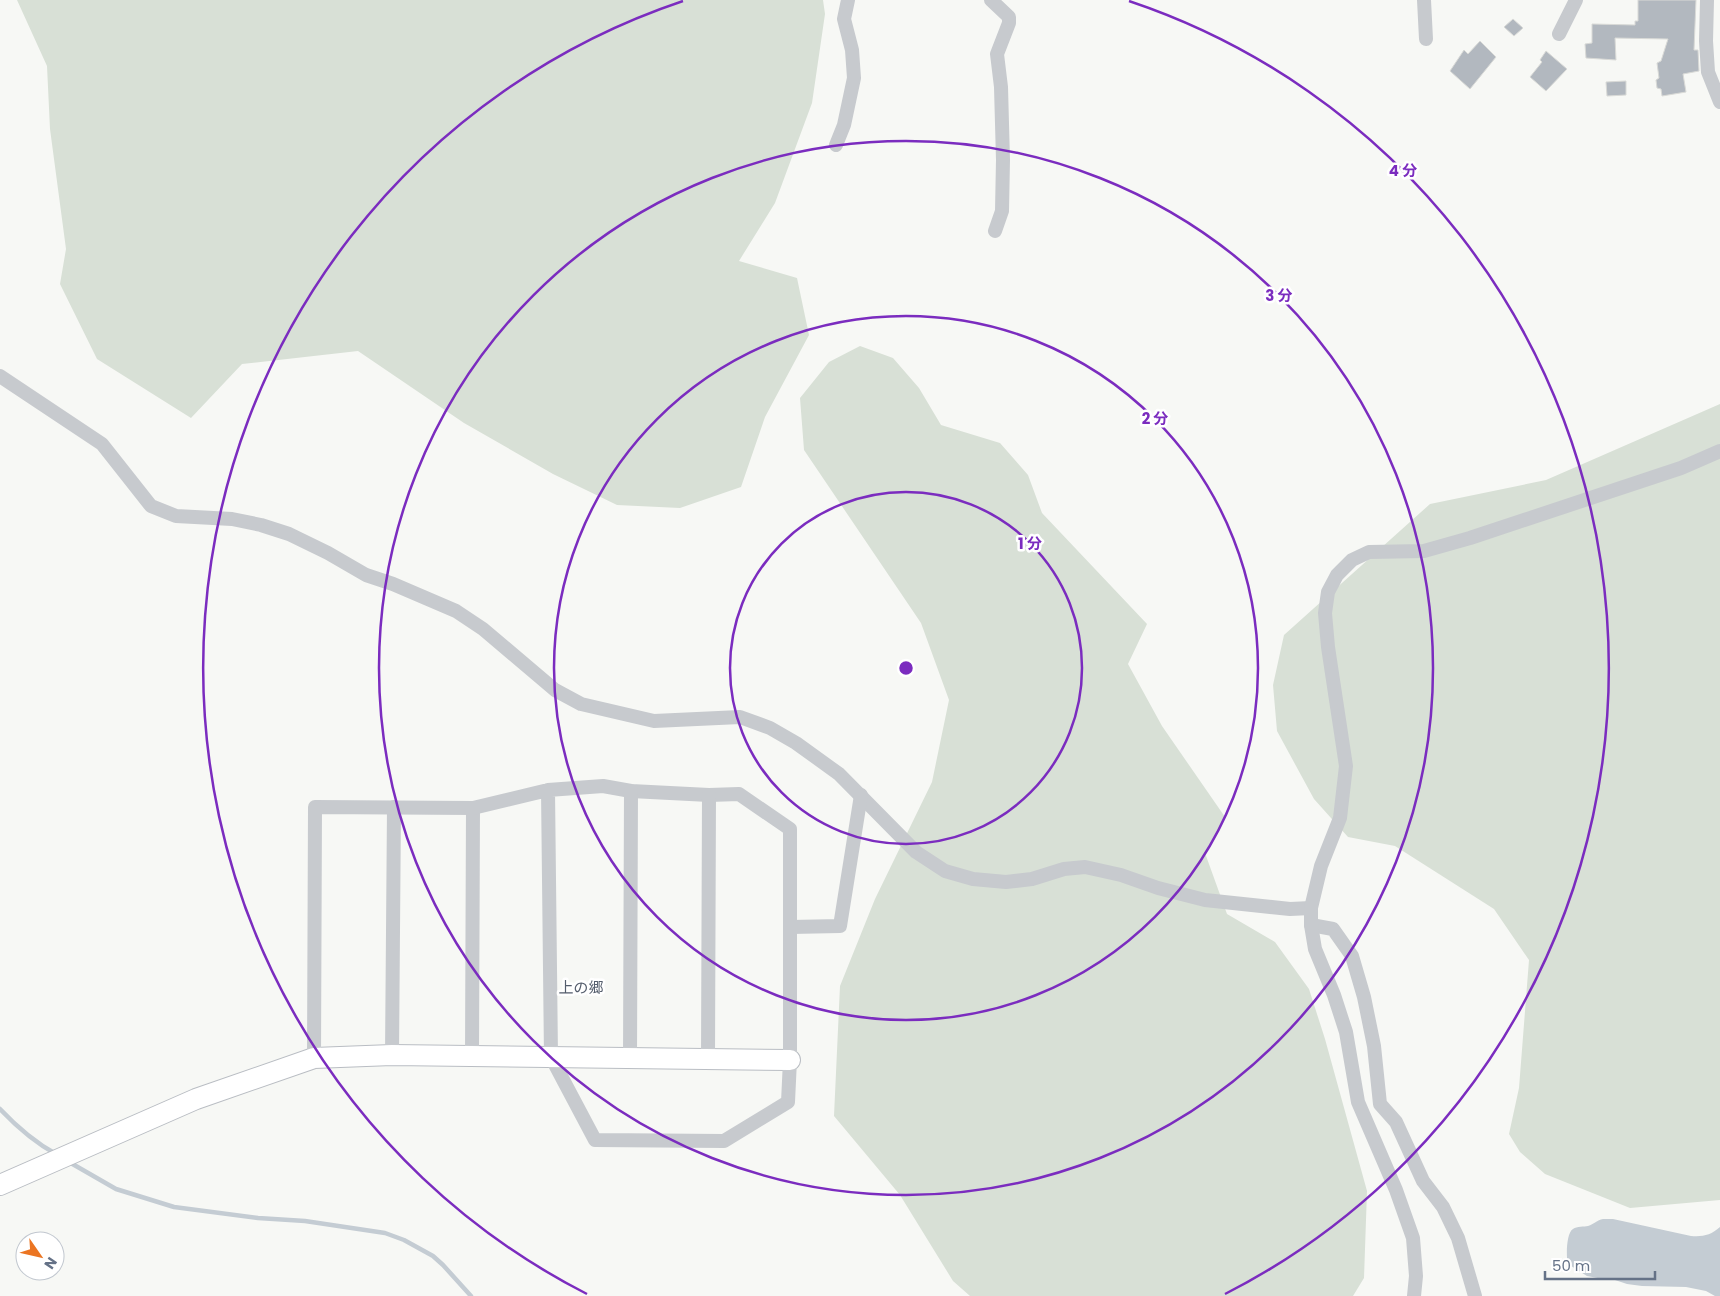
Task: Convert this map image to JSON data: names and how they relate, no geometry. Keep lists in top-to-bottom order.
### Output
{
  "districts": ["上の郷"],
  "scale_bar": "50 m",
  "north": "bottom right",
  "rings": [
    "4 分",
    "3 分",
    "2 分",
    "1 分"
  ]
}
